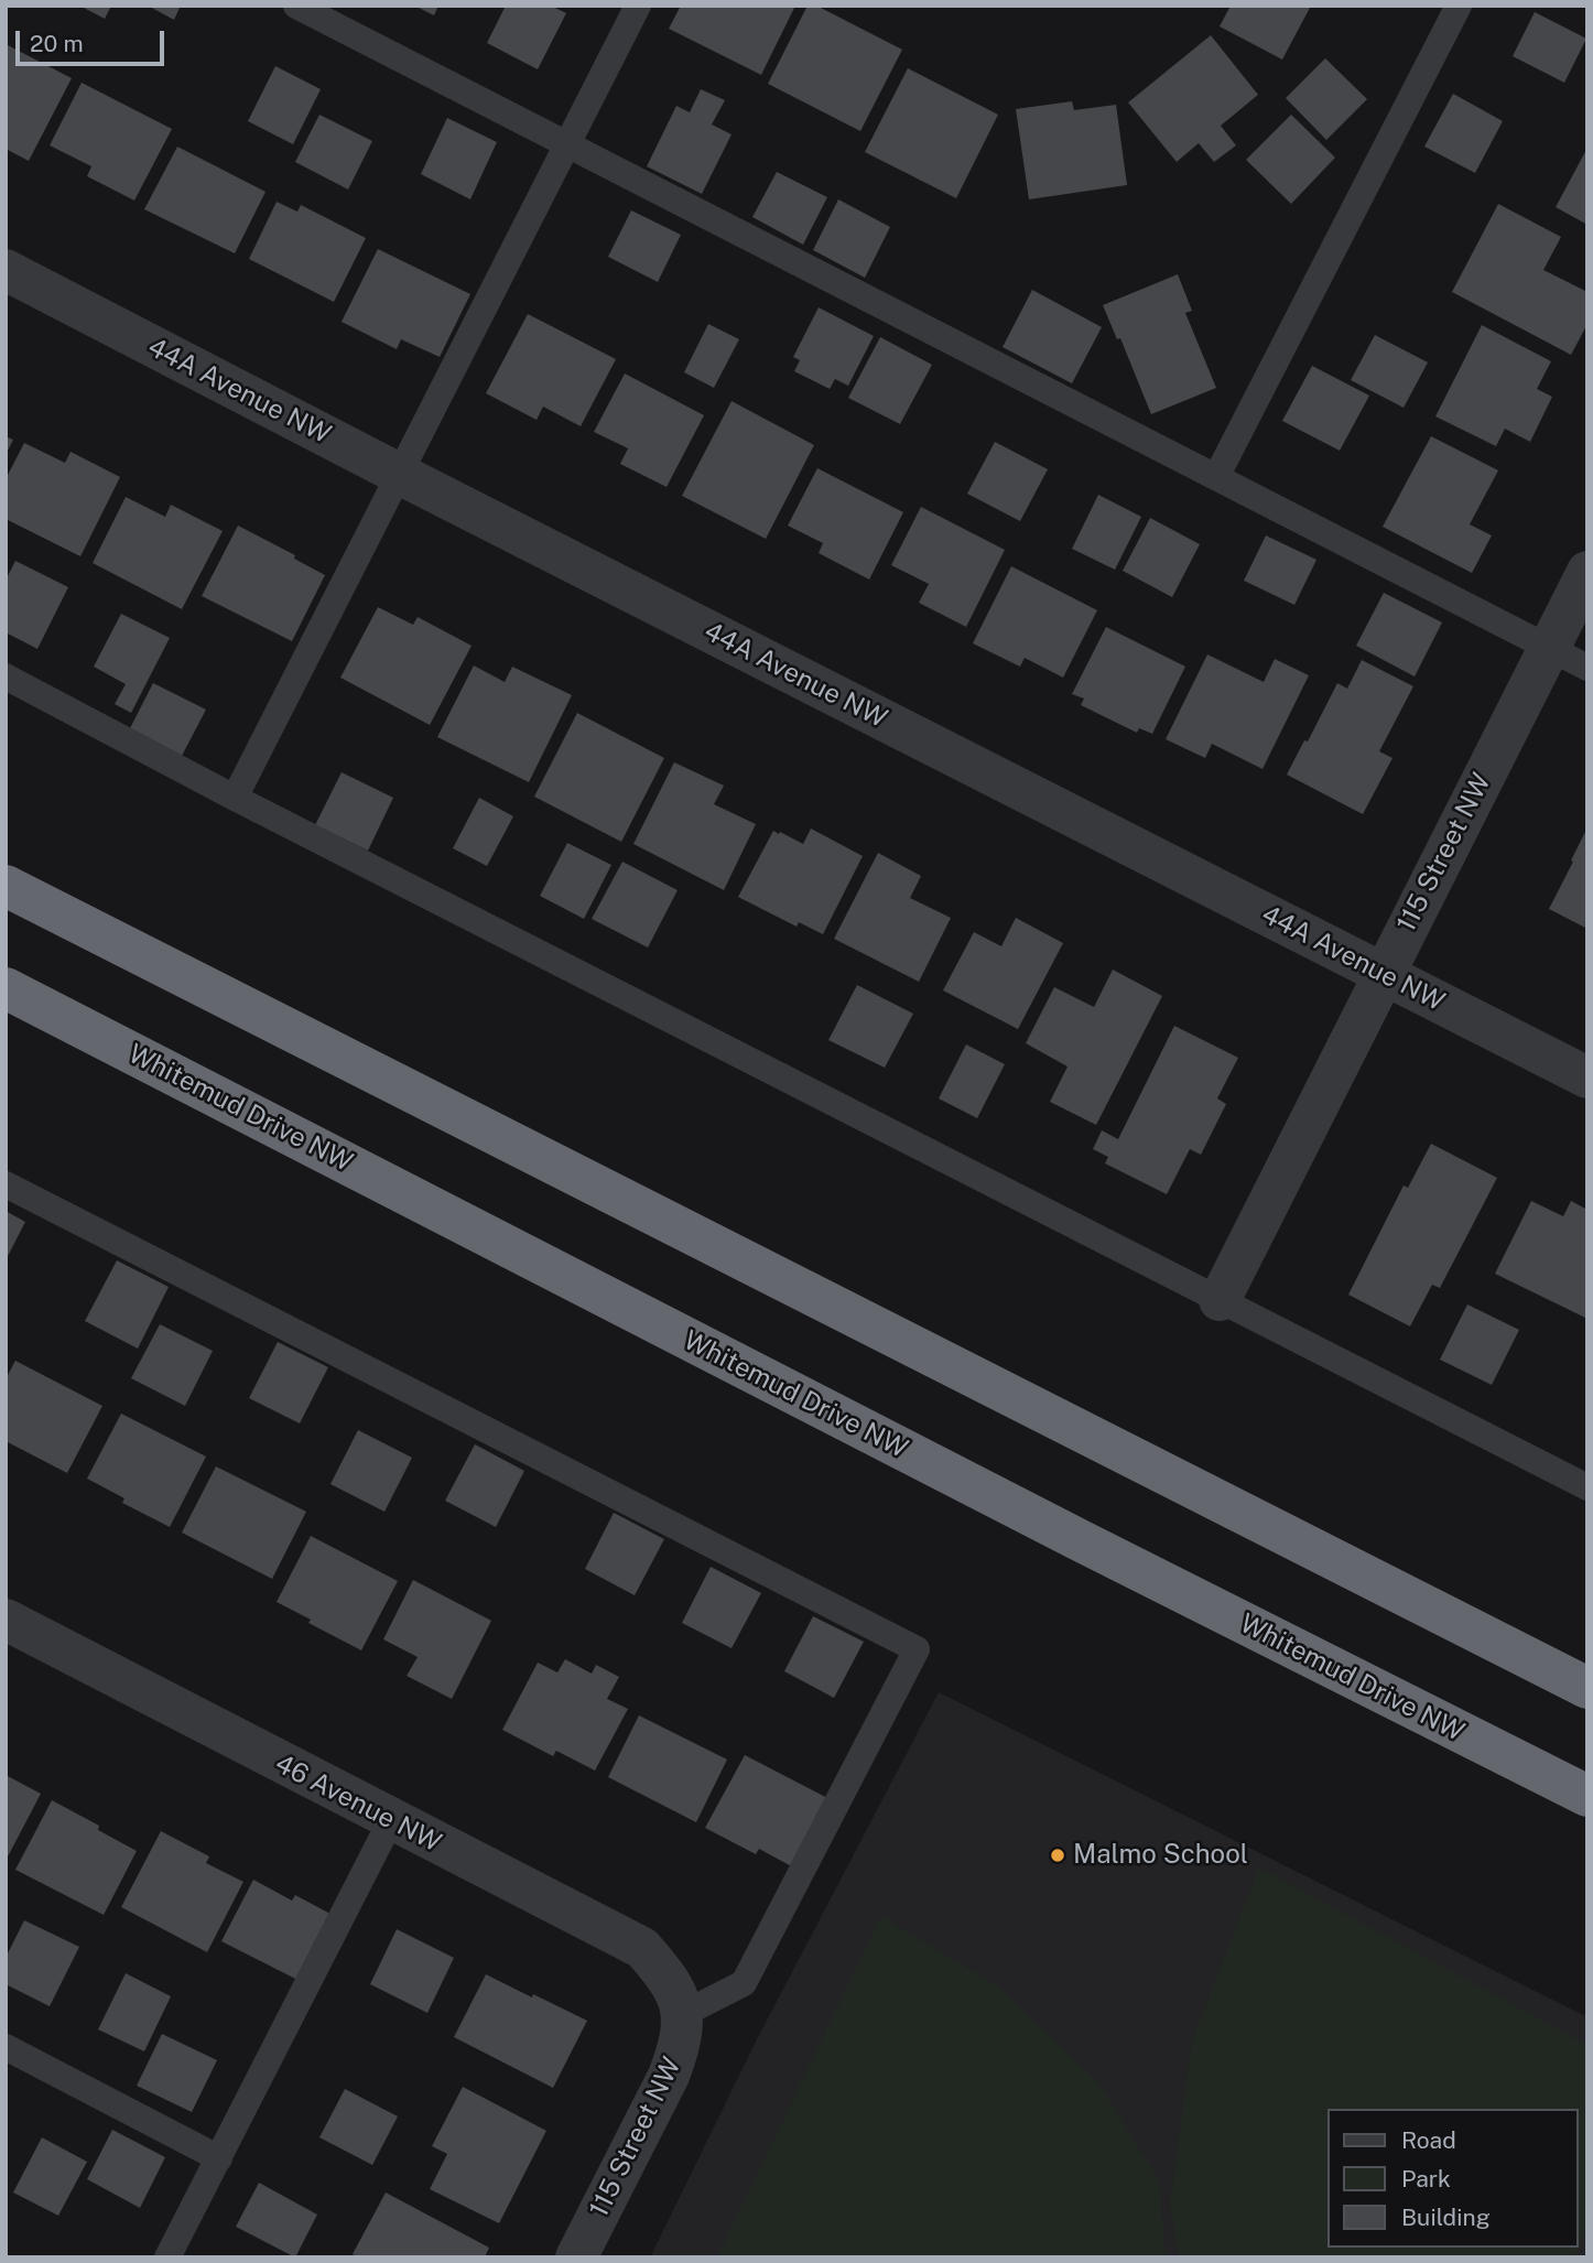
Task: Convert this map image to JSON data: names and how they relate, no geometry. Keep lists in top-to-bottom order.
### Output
{
  "streets": {
    "highway": ["Whitemud Drive NW"],
    "street": ["44A Avenue NW", "115 Street NW", "46 Avenue NW"]
  },
  "crossings": [
    ["44A Avenue NW", "115 Street NW"],
    ["115 Street NW", "46 Avenue NW"]
  ],
  "places": ["Malmo School"],
  "legend": ["Road", "Park", "Building"],
  "scale_bar": "20 m"
}
